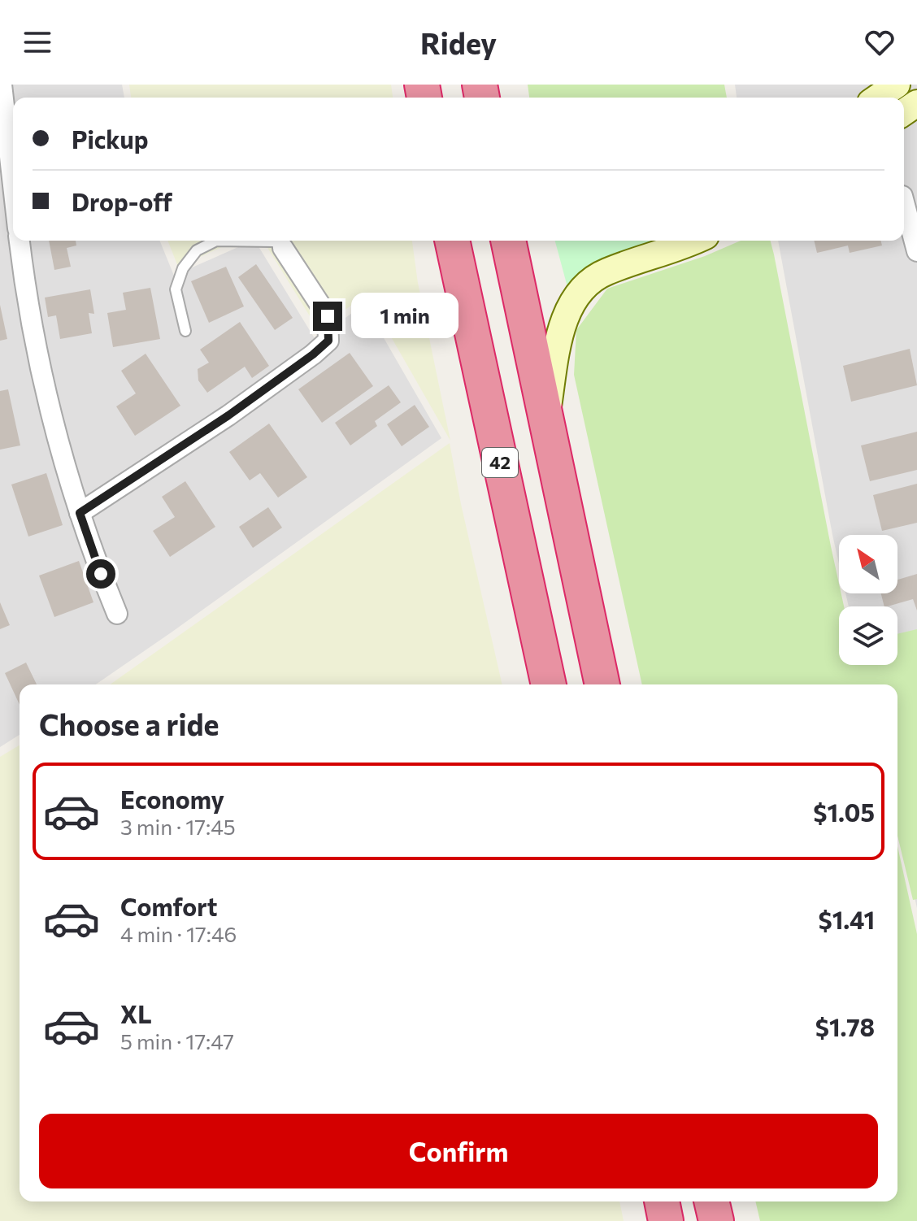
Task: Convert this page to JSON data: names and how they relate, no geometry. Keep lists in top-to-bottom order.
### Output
{
  "streets": {
    "highway": ["42"]
  },
  "north": "top left",
  "page": {
    "header": "Ridey",
    "banner": ["Pickup", "Drop-off"],
    "bubble": "1 min",
    "heading": "Choose a ride",
    "list": [
      {
        "name": "Economy",
        "note": "3 min · 17:45",
        "value": "$1.05"
      },
      {
        "name": "Comfort",
        "note": "4 min · 17:46",
        "value": "$1.41"
      },
      {
        "name": "XL",
        "note": "5 min · 17:47",
        "value": "$1.78"
      }
    ],
    "buttons": "Confirm"
  }
}
